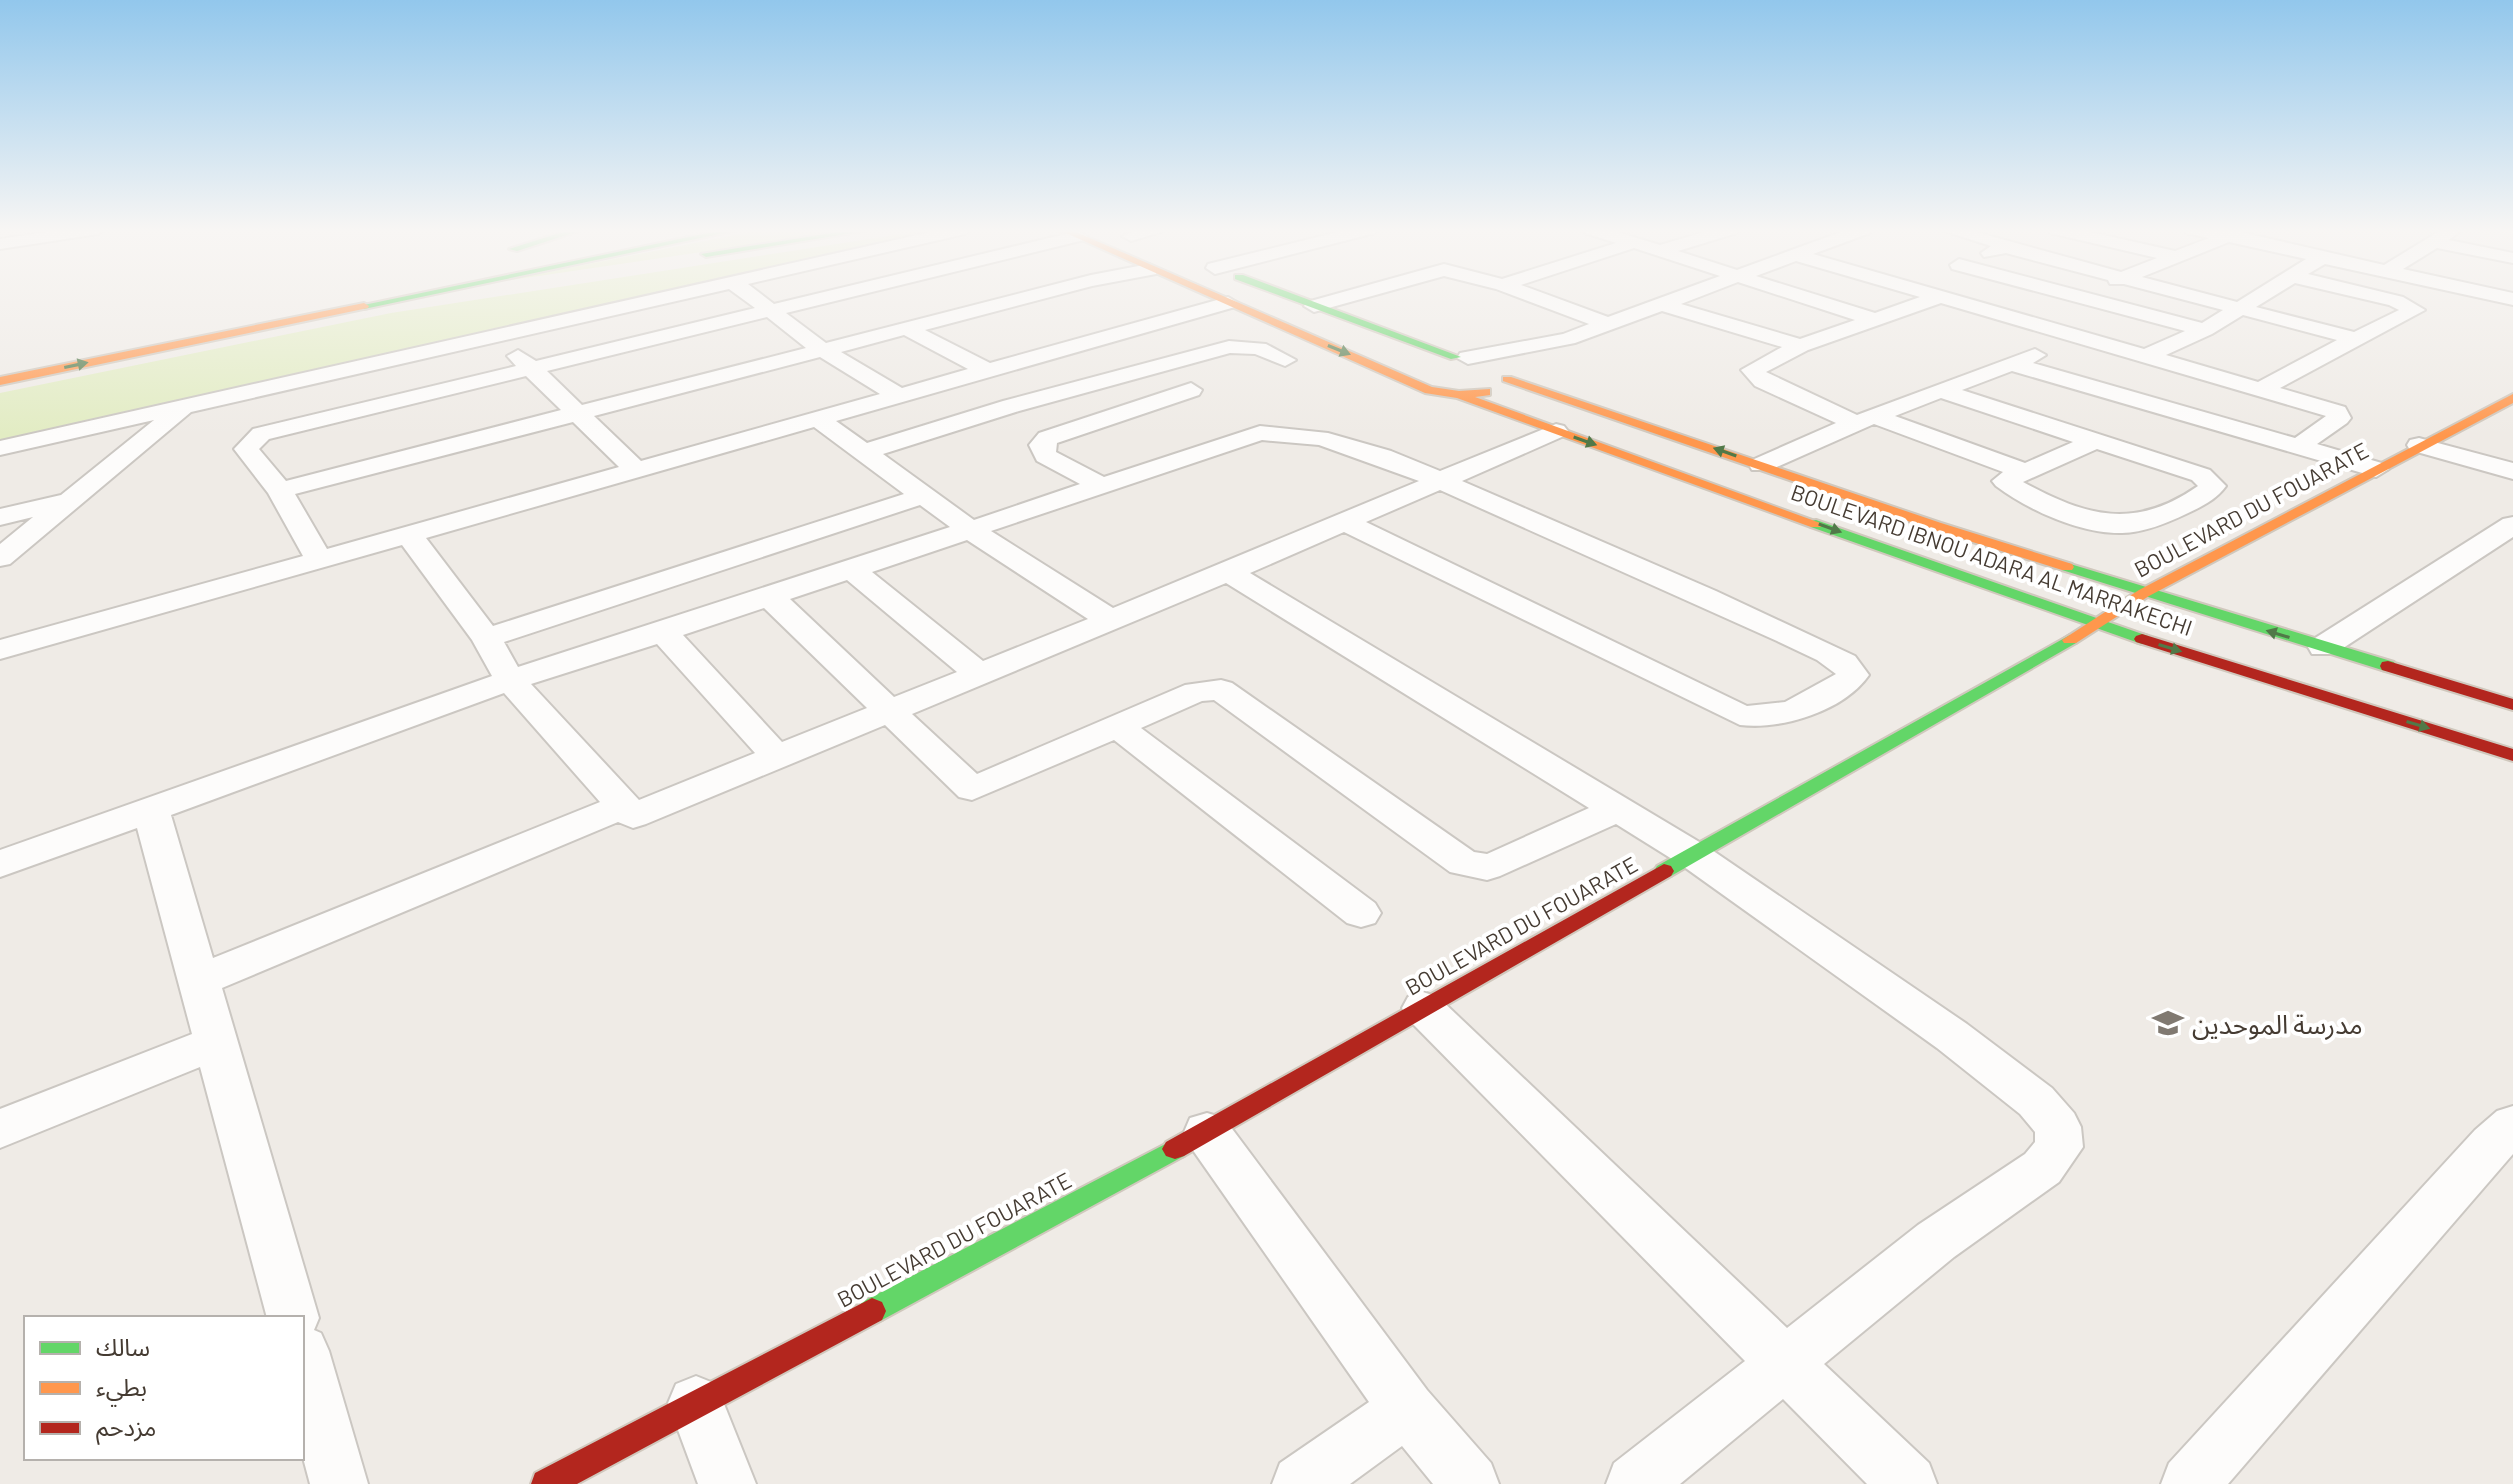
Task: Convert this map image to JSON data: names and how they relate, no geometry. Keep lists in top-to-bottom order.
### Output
{
  "streets": {
    "main road": ["BOULEVARD DU FOUARATE", "BOULEVARD IBNOU ADARA AL MARRAKECHI"]
  },
  "crossings": [
    ["BOULEVARD DU FOUARATE", "BOULEVARD IBNOU ADARA AL MARRAKECHI"]
  ],
  "places": {
    "school or university": ["مدرسة الموحدين"]
  },
  "legend": ["سالك", "بطيء", "مزدحم"]
}
